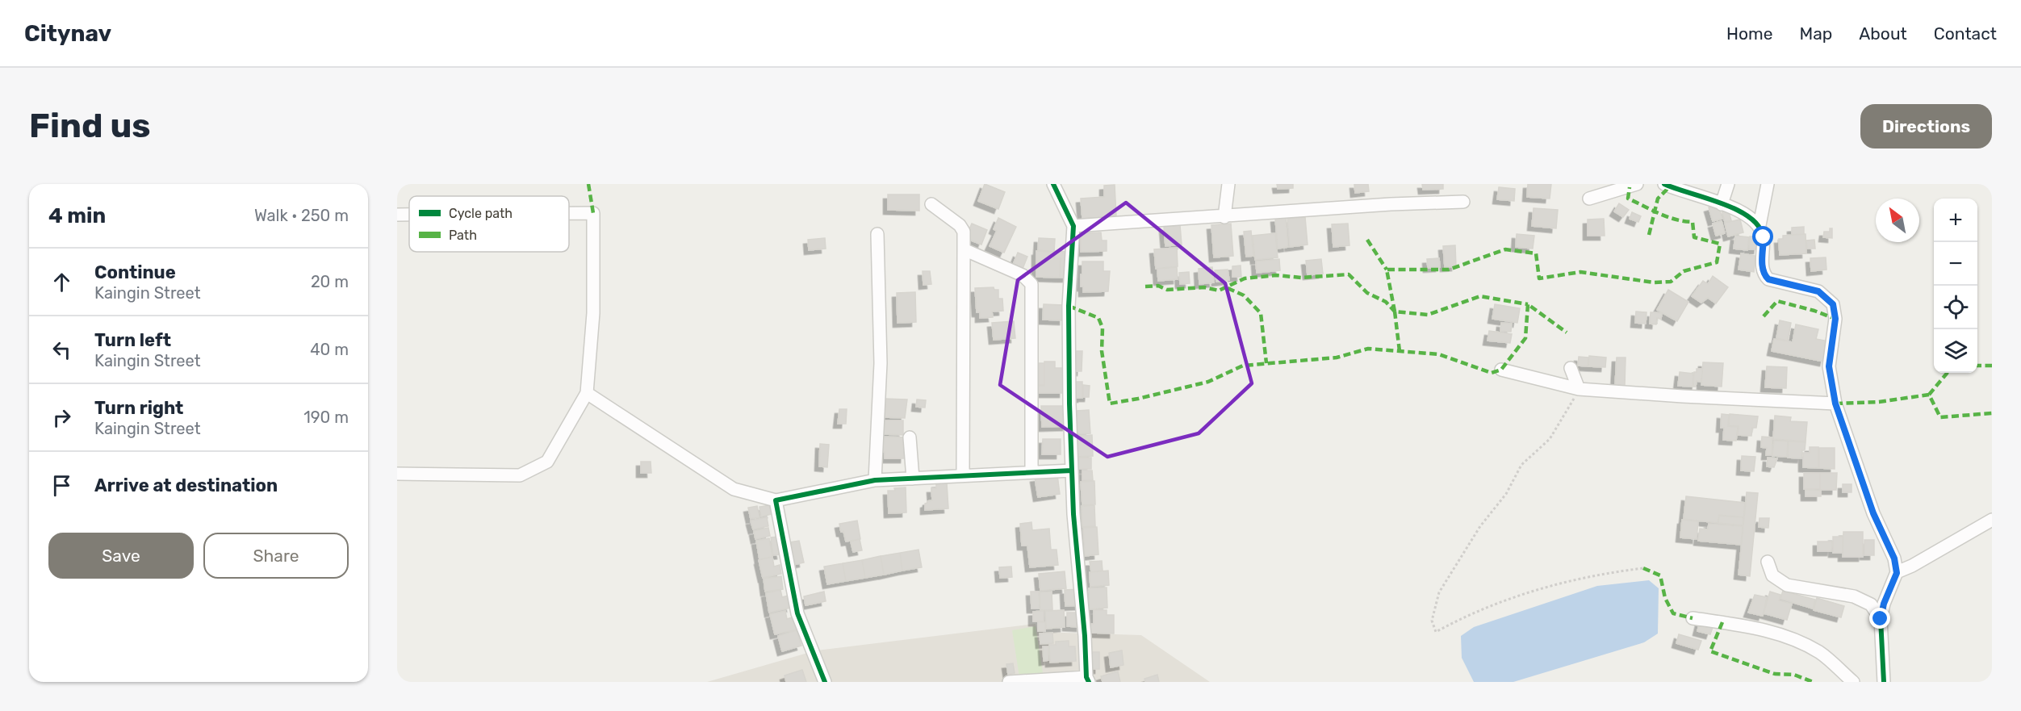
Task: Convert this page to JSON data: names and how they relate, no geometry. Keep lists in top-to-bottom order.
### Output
{
  "legend": ["Cycle path", "Path"],
  "north": "top left",
  "page": {
    "header": "Citynav",
    "nav": [
      "Home",
      "Map",
      "About",
      "Contact"
    ],
    "buttons": [
      "Directions",
      ["Save", "Share"]
    ],
    "title": "Find us",
    "heading": ["4 min", "Walk · 250 m"],
    "map_buttons": ["+", "−"],
    "list": [
      ["Continue", "Kaingin Street", "20 m"],
      ["Turn left", "Kaingin Street", "40 m"],
      ["Turn right", "Kaingin Street", "190 m"],
      "Arrive at destination"
    ]
  }
}
